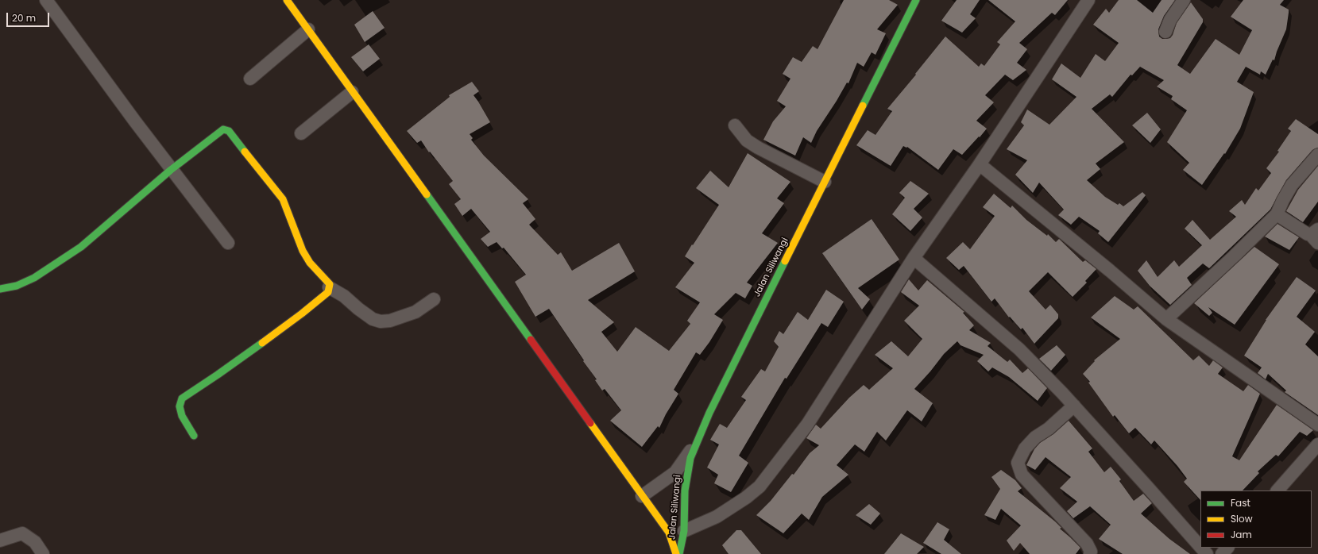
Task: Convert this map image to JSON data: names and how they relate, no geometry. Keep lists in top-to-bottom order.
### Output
{
  "streets": {
    "street": ["Jalan Siliwangi"]
  },
  "legend": ["Fast", "Slow", "Jam"],
  "scale_bar": "20 m"
}
